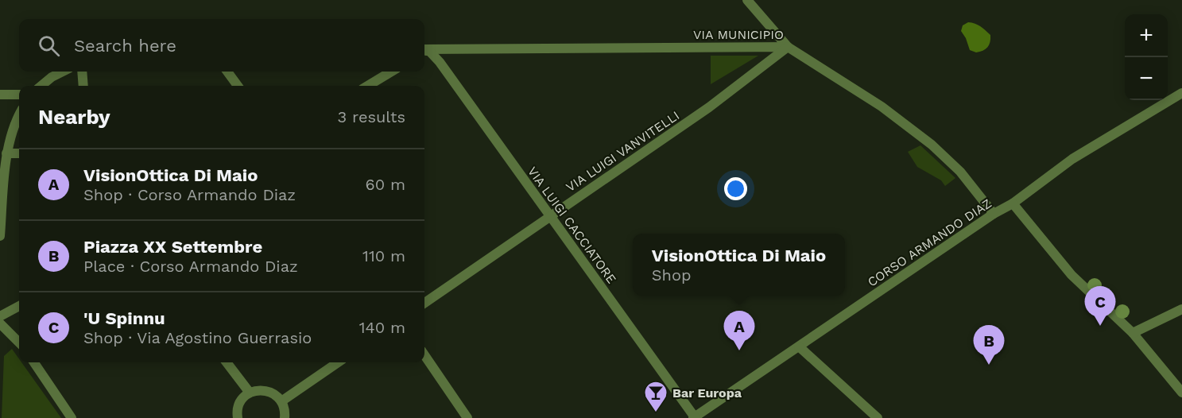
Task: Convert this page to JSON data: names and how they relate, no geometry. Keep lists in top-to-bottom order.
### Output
{
  "streets": {
    "street": [
      "VIA MUNICIPIO",
      "VIA LUIGI VANVITELLI",
      "VIA LUIGI CACCIATORE",
      "CORSO ARMANDO DIAZ"
    ]
  },
  "crossings": [
    ["VIA MUNICIPIO", "VIA LUIGI VANVITELLI"],
    ["VIA MUNICIPIO", "CORSO ARMANDO DIAZ"],
    ["VIA LUIGI VANVITELLI", "VIA LUIGI CACCIATORE"],
    ["VIA LUIGI CACCIATORE", "CORSO ARMANDO DIAZ"]
  ],
  "places": {
    "bar": ["Bar Europa"]
  },
  "page": {
    "map_buttons": ["+", "−"],
    "search": "Search here",
    "heading": ["Nearby", "3 results"],
    "list": [
      {
        "mark": "A",
        "name": "VisionOttica Di Maio",
        "note": "Shop · Corso Armando Diaz",
        "value": "60 m"
      },
      {
        "mark": "B",
        "name": "Piazza XX Settembre",
        "note": "Place · Corso Armando Diaz",
        "value": "110 m"
      },
      {
        "mark": "C",
        "name": "'U Spinnu",
        "note": "Shop · Via Agostino Guerrasio",
        "value": "140 m"
      }
    ],
    "popup": ["VisionOttica Di Maio", "Shop"],
    "pins": ["C", "A", "B"]
  }
}
